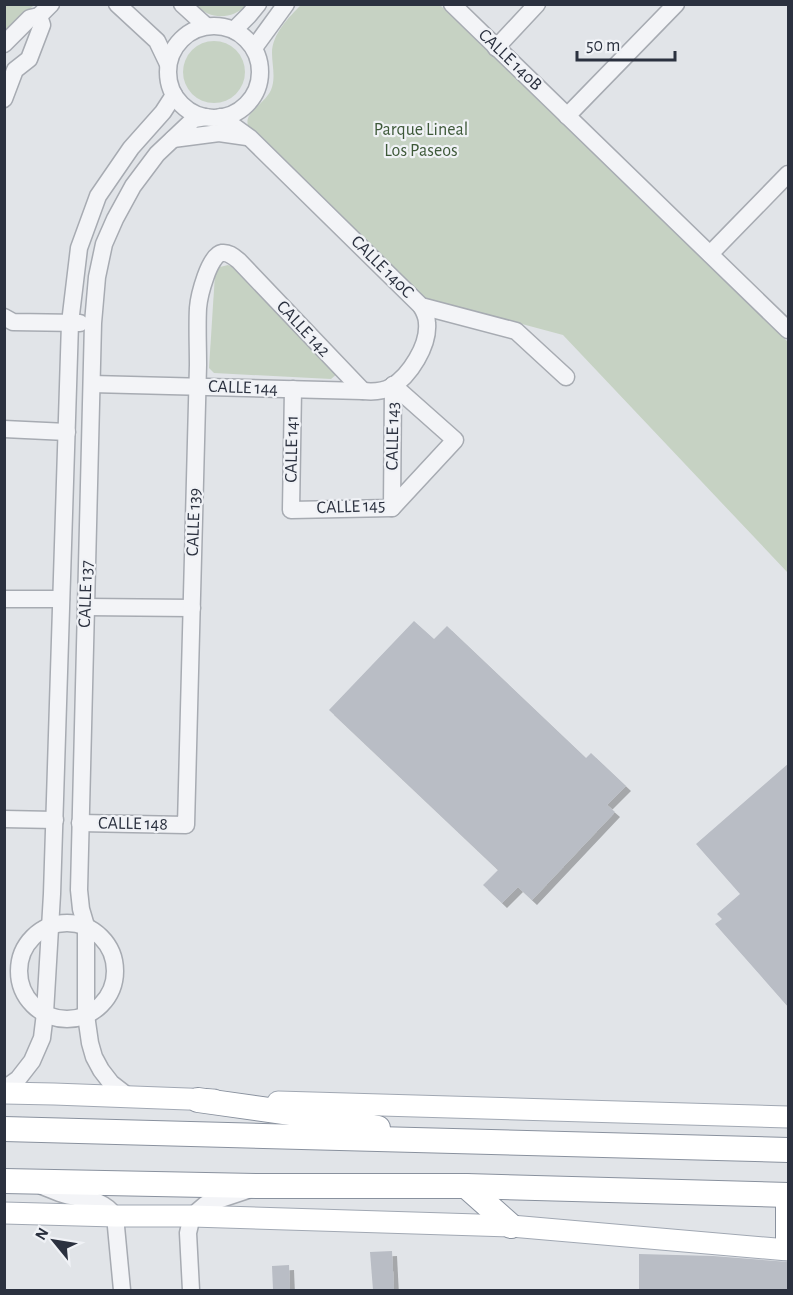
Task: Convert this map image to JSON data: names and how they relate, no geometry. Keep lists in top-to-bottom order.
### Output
{
  "streets": {
    "street": [
      "CALLE 140B",
      "CALLE 140C",
      "CALLE 142",
      "CALLE 144",
      "CALLE 143",
      "CALLE 141",
      "CALLE 145",
      "CALLE 139",
      "CALLE 137",
      "CALLE 148"
    ]
  },
  "crossings": [
    ["CALLE 140C", "CALLE 143"],
    ["CALLE 140C", "CALLE 137"],
    ["CALLE 142", "CALLE 144"],
    ["CALLE 142", "CALLE 139"],
    ["CALLE 144", "CALLE 143"],
    ["CALLE 144", "CALLE 141"],
    ["CALLE 144", "CALLE 145"],
    ["CALLE 144", "CALLE 139"],
    ["CALLE 144", "CALLE 137"],
    ["CALLE 143", "CALLE 145"],
    ["CALLE 141", "CALLE 145"],
    ["CALLE 139", "CALLE 148"],
    ["CALLE 137", "CALLE 148"]
  ],
  "parks": ["Parque Lineal Los Paseos"],
  "scale_bar": "50 m",
  "north": "top left"
}
